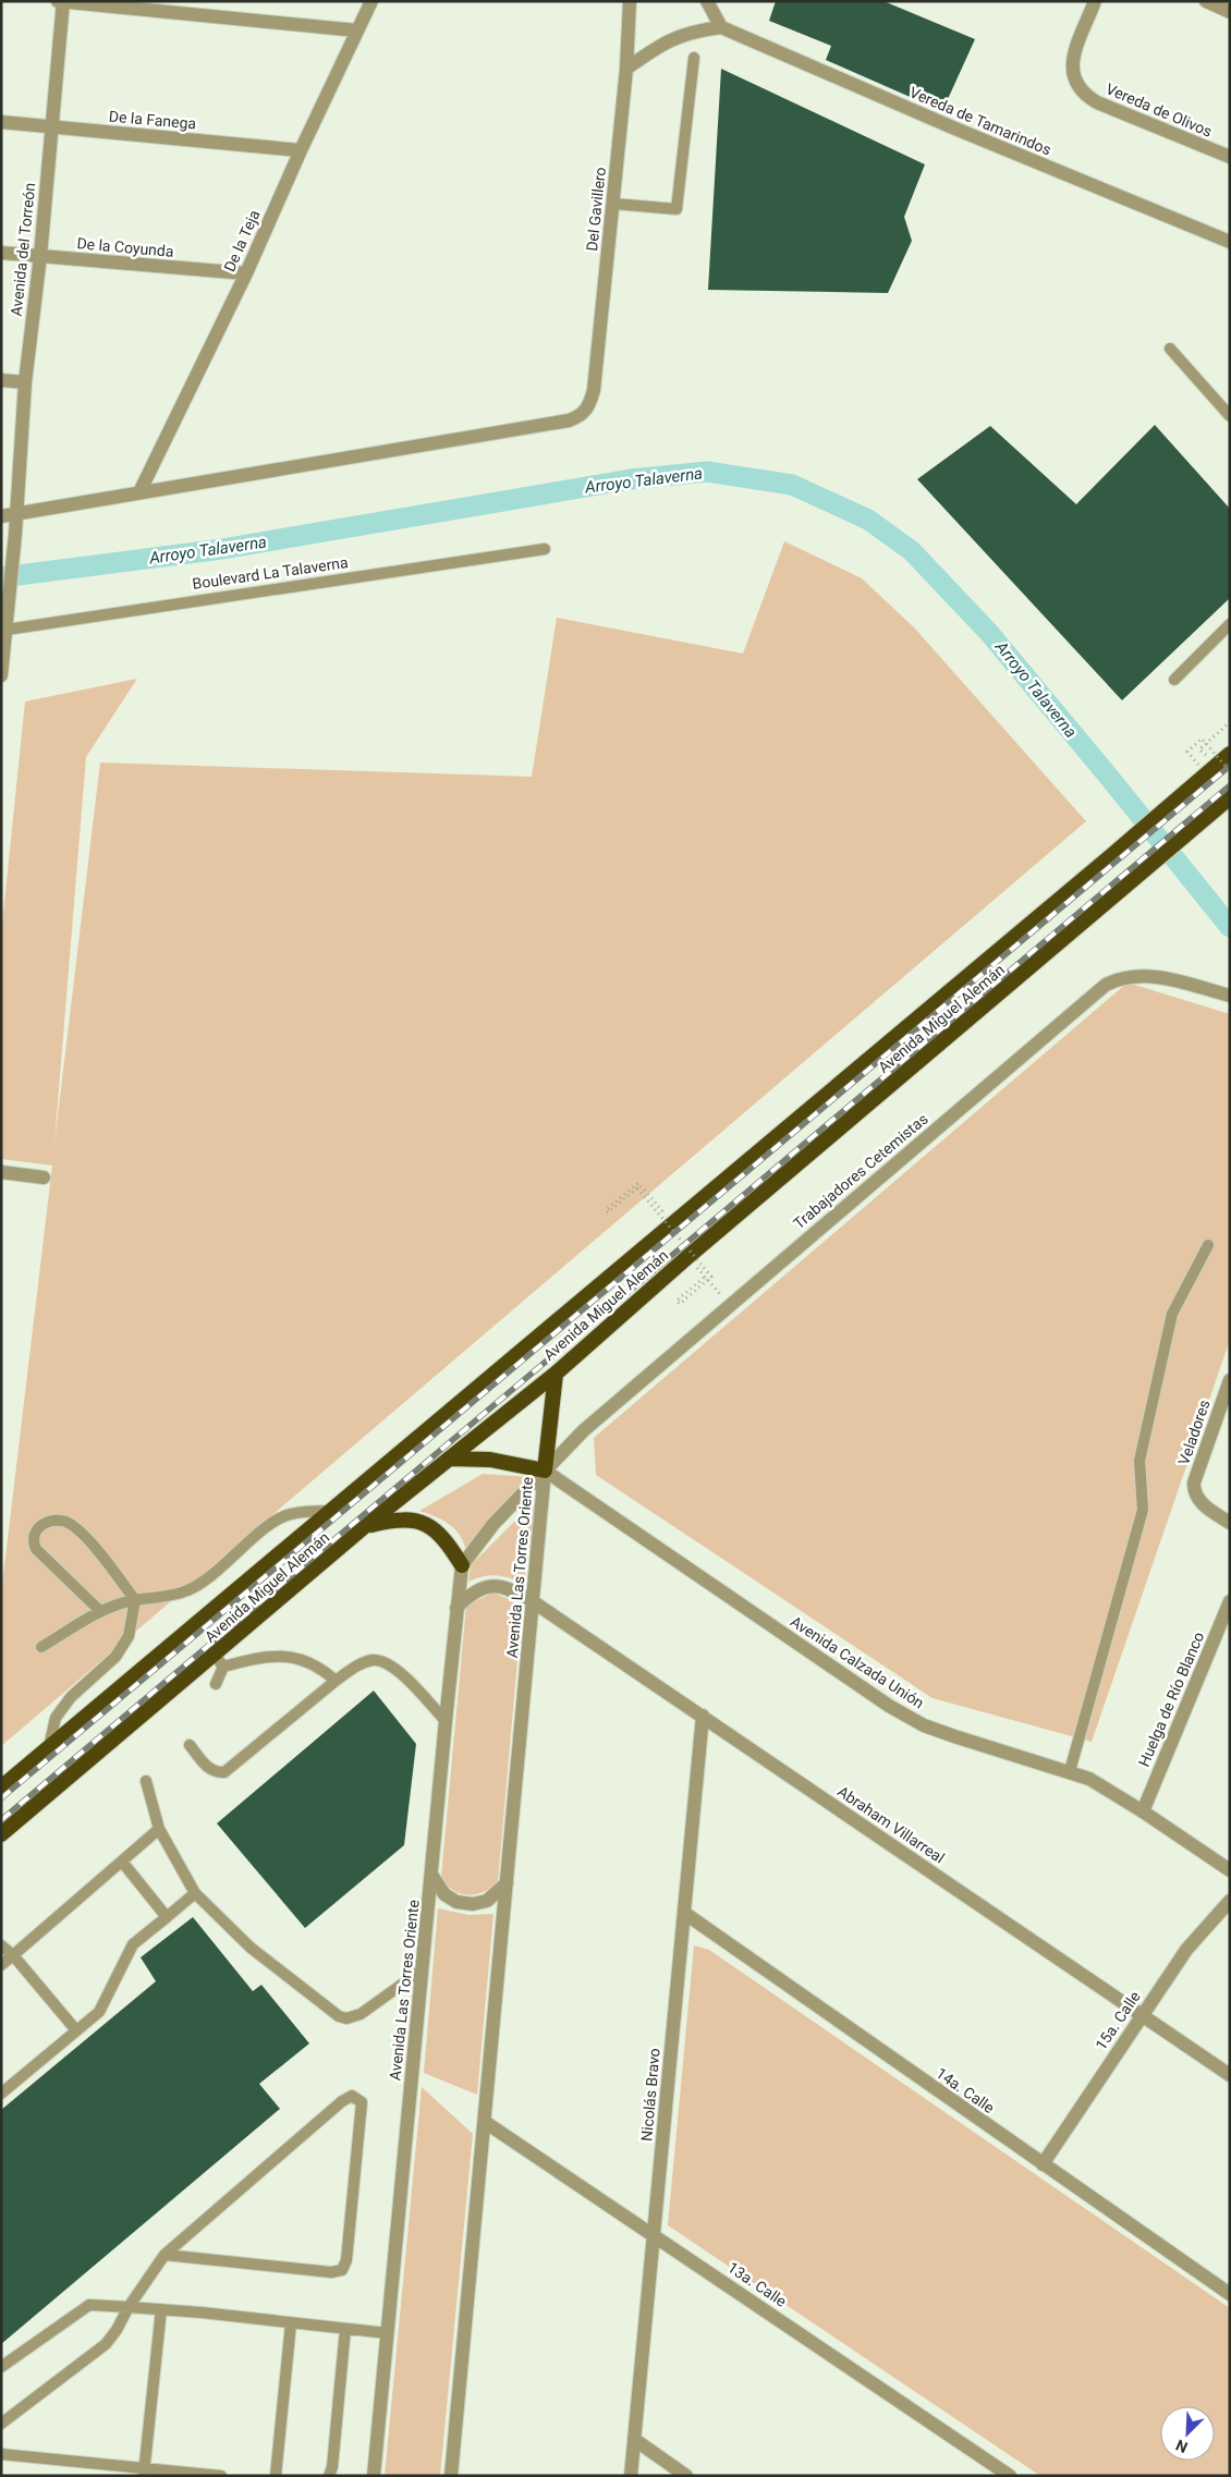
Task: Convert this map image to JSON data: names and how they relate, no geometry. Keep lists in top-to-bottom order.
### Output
{
  "streets": {
    "highway": ["Avenida Miguel Alemán"],
    "street": [
      "Vereda de Olivos",
      "De la Fanega",
      "Vereda de Tamarindos",
      "Del Gavillero",
      "De la Teja",
      "De la Coyunda",
      "Avenida del Torreón",
      "Trabajadores Cetemistas",
      "Veladores",
      "Avenida Las Torres Oriente",
      "Avenida Calzada Unión",
      "Huelga de Río Blanco",
      "Abraham Villarreal",
      "15a. Calle",
      "14a. Calle",
      "Nicolás Bravo",
      "13a. Calle"
    ],
    "lane": ["Boulevard La Talaverna"]
  },
  "crossings": [
    ["De la Fanega", "De la Teja"],
    ["De la Fanega", "Avenida del Torreón"],
    ["Del Gavillero", "De la Teja"],
    ["De la Teja", "De la Coyunda"],
    ["De la Coyunda", "Avenida del Torreón"],
    ["Avenida del Torreón", "Boulevard La Talaverna"],
    ["Trabajadores Cetemistas", "Avenida Las Torres Oriente"],
    ["Trabajadores Cetemistas", "Avenida Calzada Unión"],
    ["Avenida Las Torres Oriente", "Avenida Calzada Unión"],
    ["Avenida Las Torres Oriente", "Abraham Villarreal"],
    ["Avenida Las Torres Oriente", "13a. Calle"],
    ["Avenida Calzada Unión", "Huelga de Río Blanco"],
    ["Abraham Villarreal", "15a. Calle"],
    ["Abraham Villarreal", "Nicolás Bravo"],
    ["15a. Calle", "14a. Calle"],
    ["14a. Calle", "Nicolás Bravo"],
    ["Nicolás Bravo", "13a. Calle"]
  ],
  "water": ["Arroyo Talaverna"],
  "north": "bottom left"
}
